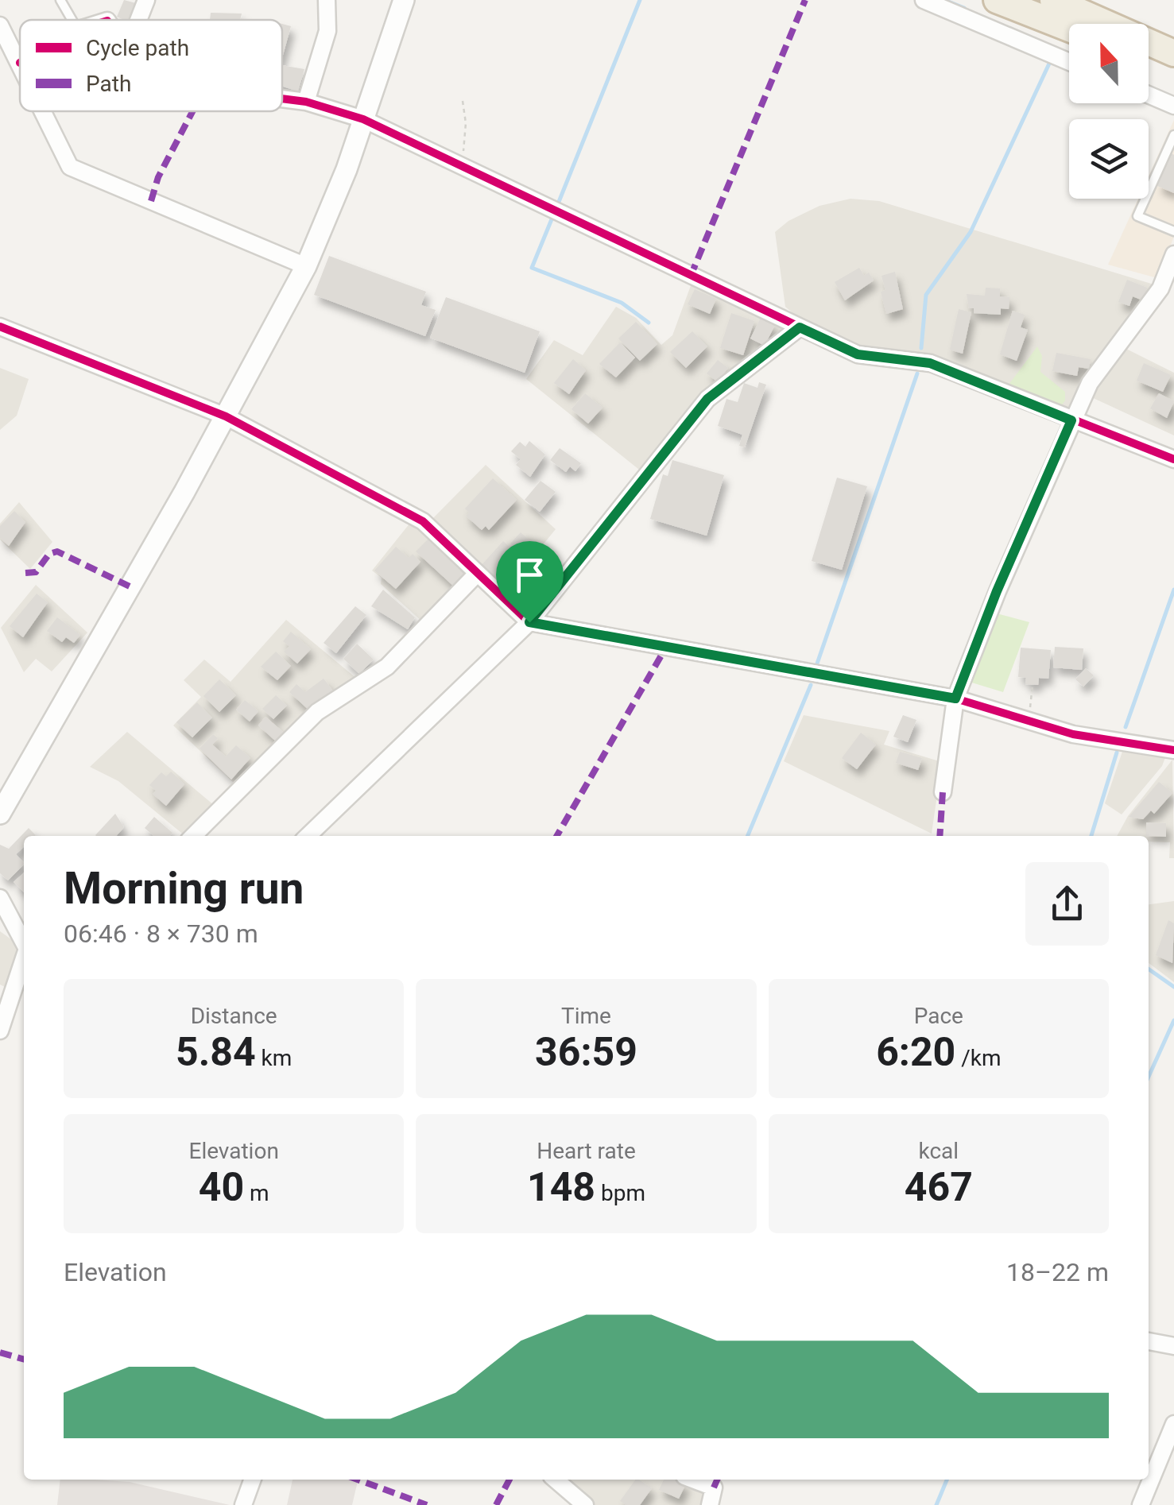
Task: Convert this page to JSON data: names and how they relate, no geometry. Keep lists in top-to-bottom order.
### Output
{
  "legend": ["Cycle path", "Path"],
  "north": "top",
  "page": {
    "heading": ["Morning run", "06:46 · 8 × 730 m"],
    "stats": [
      ["Distance", "5.84 km"],
      ["Time", "36:59"],
      ["Pace", "6:20 /km"],
      ["Elevation", "40 m"],
      ["Heart rate", "148 bpm"],
      ["kcal", "467"]
    ],
    "chart": ["Elevation", "18–22 m"]
  }
}
